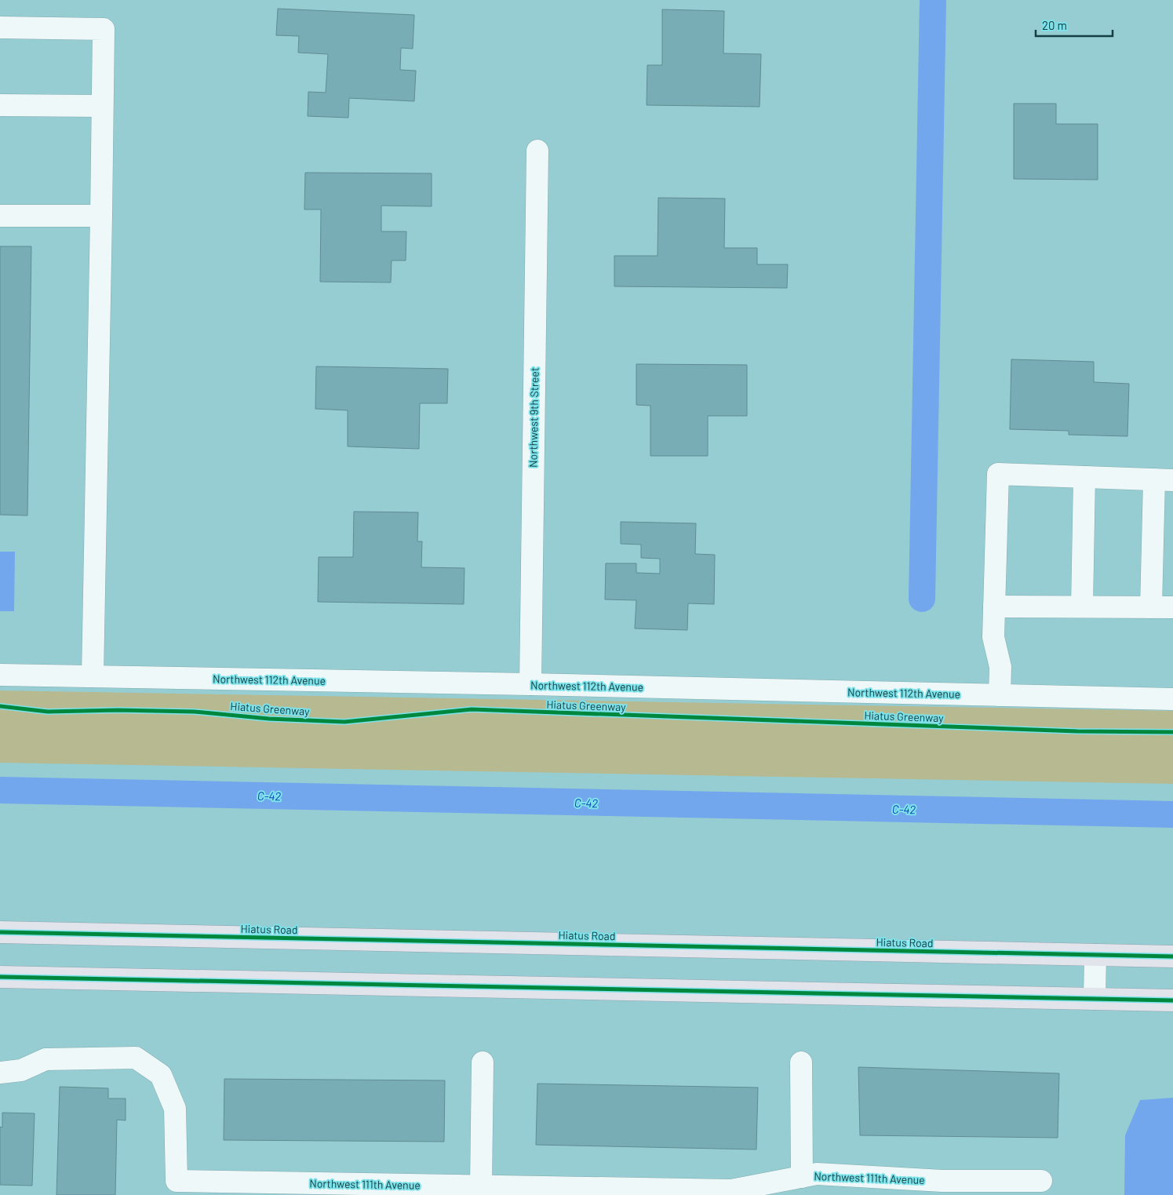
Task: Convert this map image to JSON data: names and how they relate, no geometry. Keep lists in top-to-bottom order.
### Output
{
  "streets": {
    "main road": ["Hiatus Road"],
    "street": ["Northwest 9th Street", "Northwest 112th Avenue", "Northwest 111th Avenue"],
    "cycle path": ["Hiatus Greenway"]
  },
  "crossings": [
    ["Northwest 9th Street", "Northwest 112th Avenue"]
  ],
  "water": ["C-42"],
  "scale_bar": "20 m"
}
